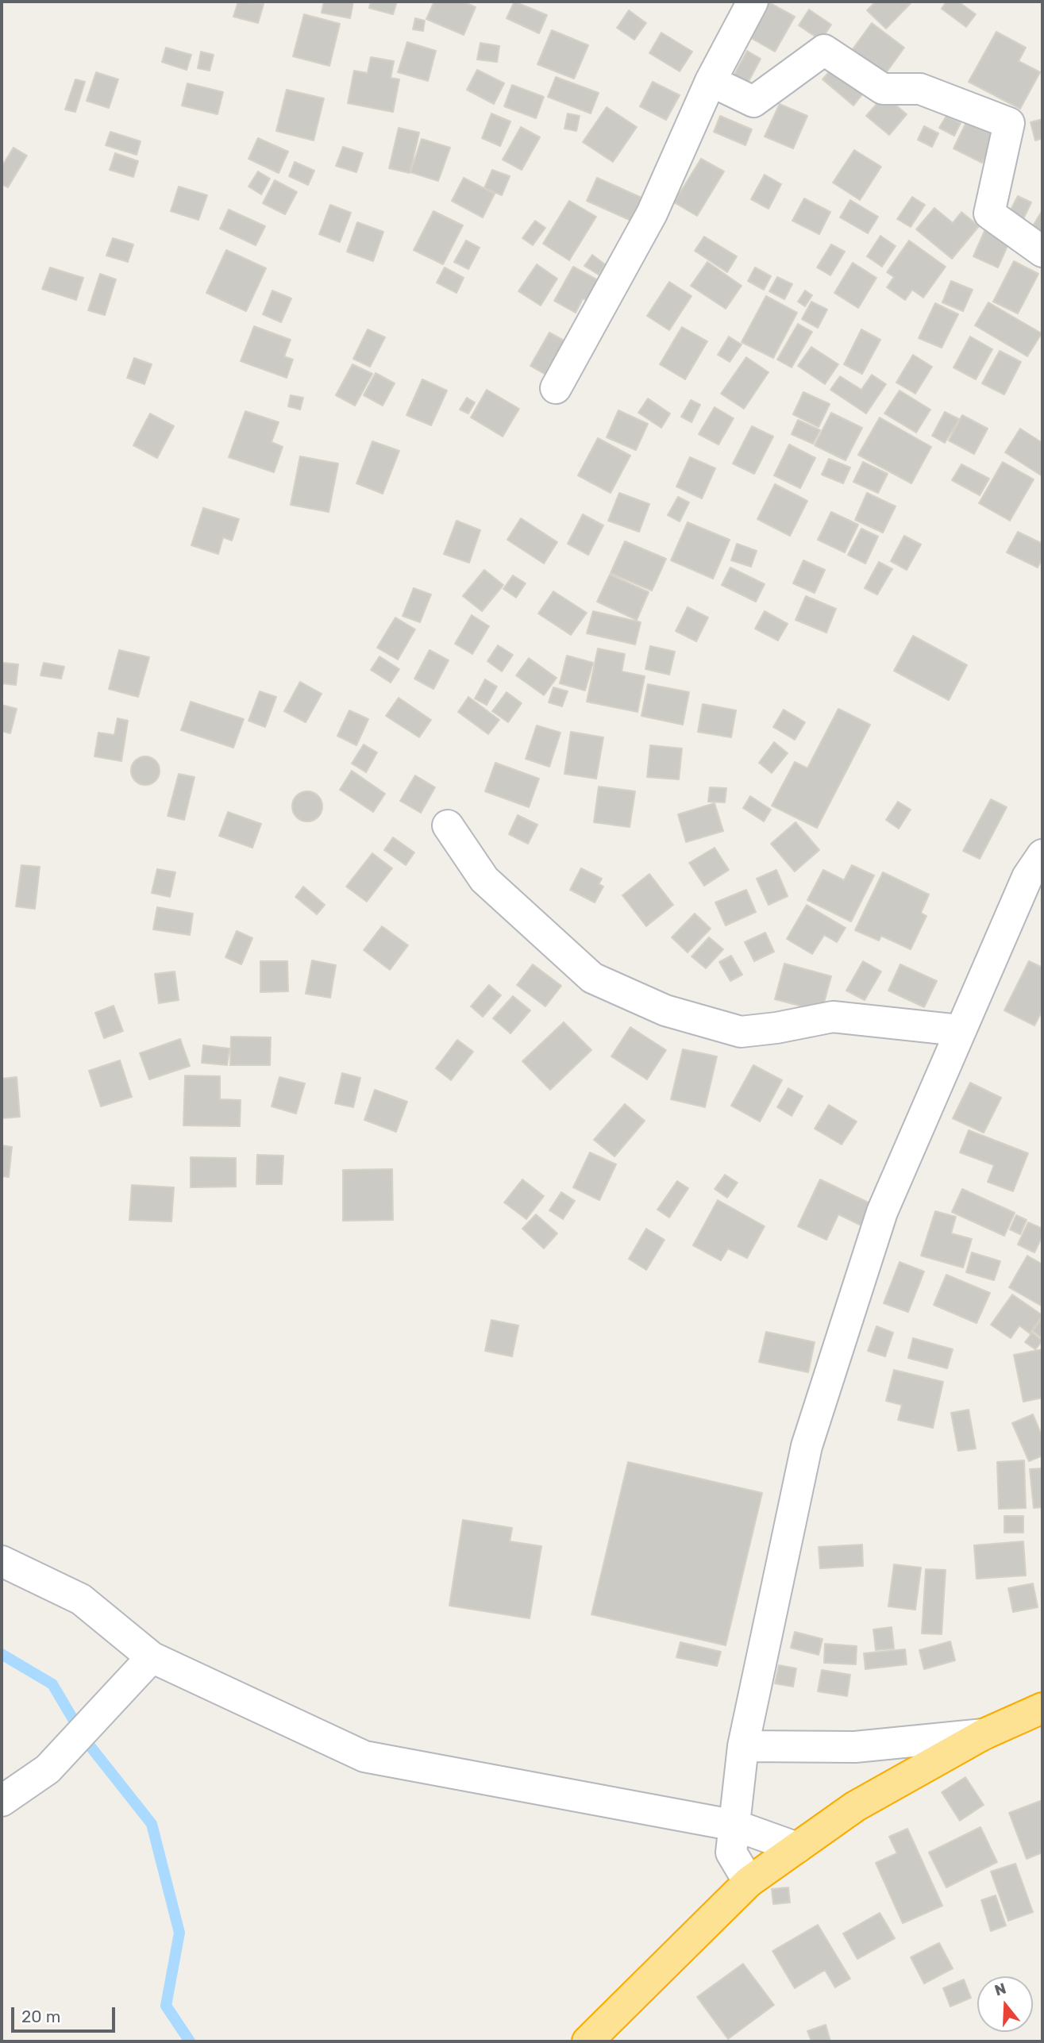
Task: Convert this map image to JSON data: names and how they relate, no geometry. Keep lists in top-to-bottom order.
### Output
{
  "scale_bar": "20 m",
  "north": "top"
}
